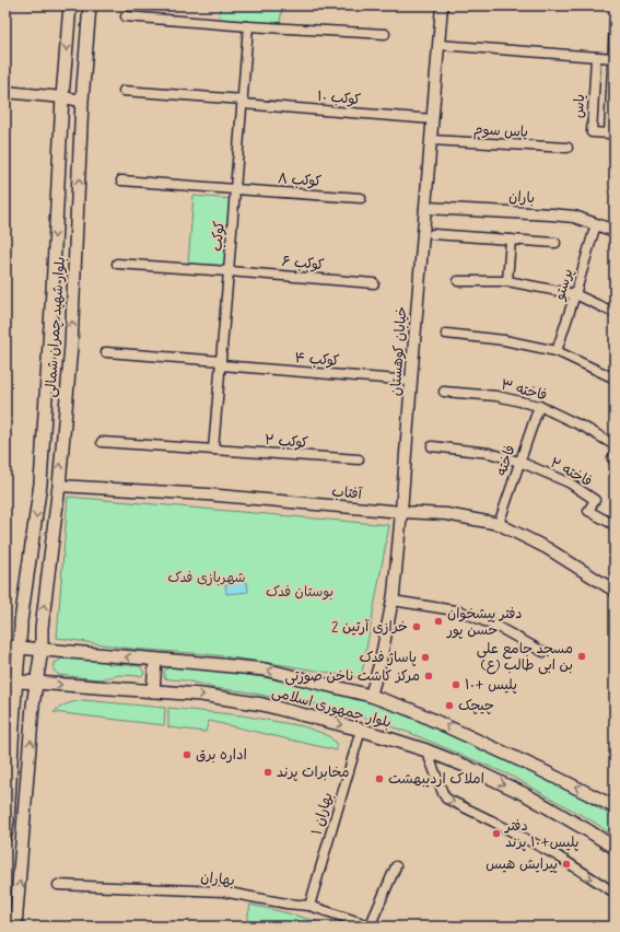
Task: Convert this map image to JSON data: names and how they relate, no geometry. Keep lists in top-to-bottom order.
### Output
{
  "streets": {
    "main road": ["بلوار شهید چمران شمالی", "بلوار جمهوری اسلامی"],
    "street": [
      "کوکب ۱۰",
      "یاس",
      "یاس سوم",
      "کوکب ۸",
      "باران",
      "کوکب",
      "کوکب ۶",
      "پرستو",
      "خیابان کوهستان",
      "کوکب ۴",
      "فاخته ۳",
      "کوکب ۲",
      "فاخته",
      "فاخته ۲",
      "آفتاب",
      "بهاران ۱",
      "بهاران"
    ]
  },
  "crossings": [
    ["کوکب ۱۰", "کوکب"],
    ["کوکب ۱۰", "خیابان کوهستان"],
    ["یاس سوم", "خیابان کوهستان"],
    ["کوکب ۸", "کوکب"],
    ["باران", "پرستو"],
    ["باران", "خیابان کوهستان"],
    ["کوکب", "کوکب ۶"],
    ["کوکب", "کوکب ۴"],
    ["کوکب", "کوکب ۲"],
    ["بلوار شهید چمران شمالی", "آفتاب"],
    ["بلوار شهید چمران شمالی", "بلوار جمهوری اسلامی"],
    ["خیابان کوهستان", "کوکب ۴"],
    ["خیابان کوهستان", "آفتاب"],
    ["خیابان کوهستان", "بلوار جمهوری اسلامی"],
    ["فاخته ۳", "فاخته"],
    ["فاخته", "فاخته ۲"],
    ["فاخته", "آفتاب"],
    ["بلوار جمهوری اسلامی", "بهاران ۱"],
    ["بهاران ۱", "بهاران"]
  ],
  "parks": ["شهربازی فدک", "بوستان فدک"],
  "places": [
    "دفتر پیشخوان حسن پور",
    "خرازی آرتین 2",
    "مسجد جامع علی بن ابی طالب (ع)",
    "پاساژ فدک",
    "مرکز کاشت ناخن صورتی",
    "پلیس +۱۰",
    "چیچک",
    "اداره برق",
    "مخابرات پرند",
    "املاک اردیبهشت",
    "دفتر پلیس+۱۰ پرند",
    "پیرایش هیس"
  ]
}
